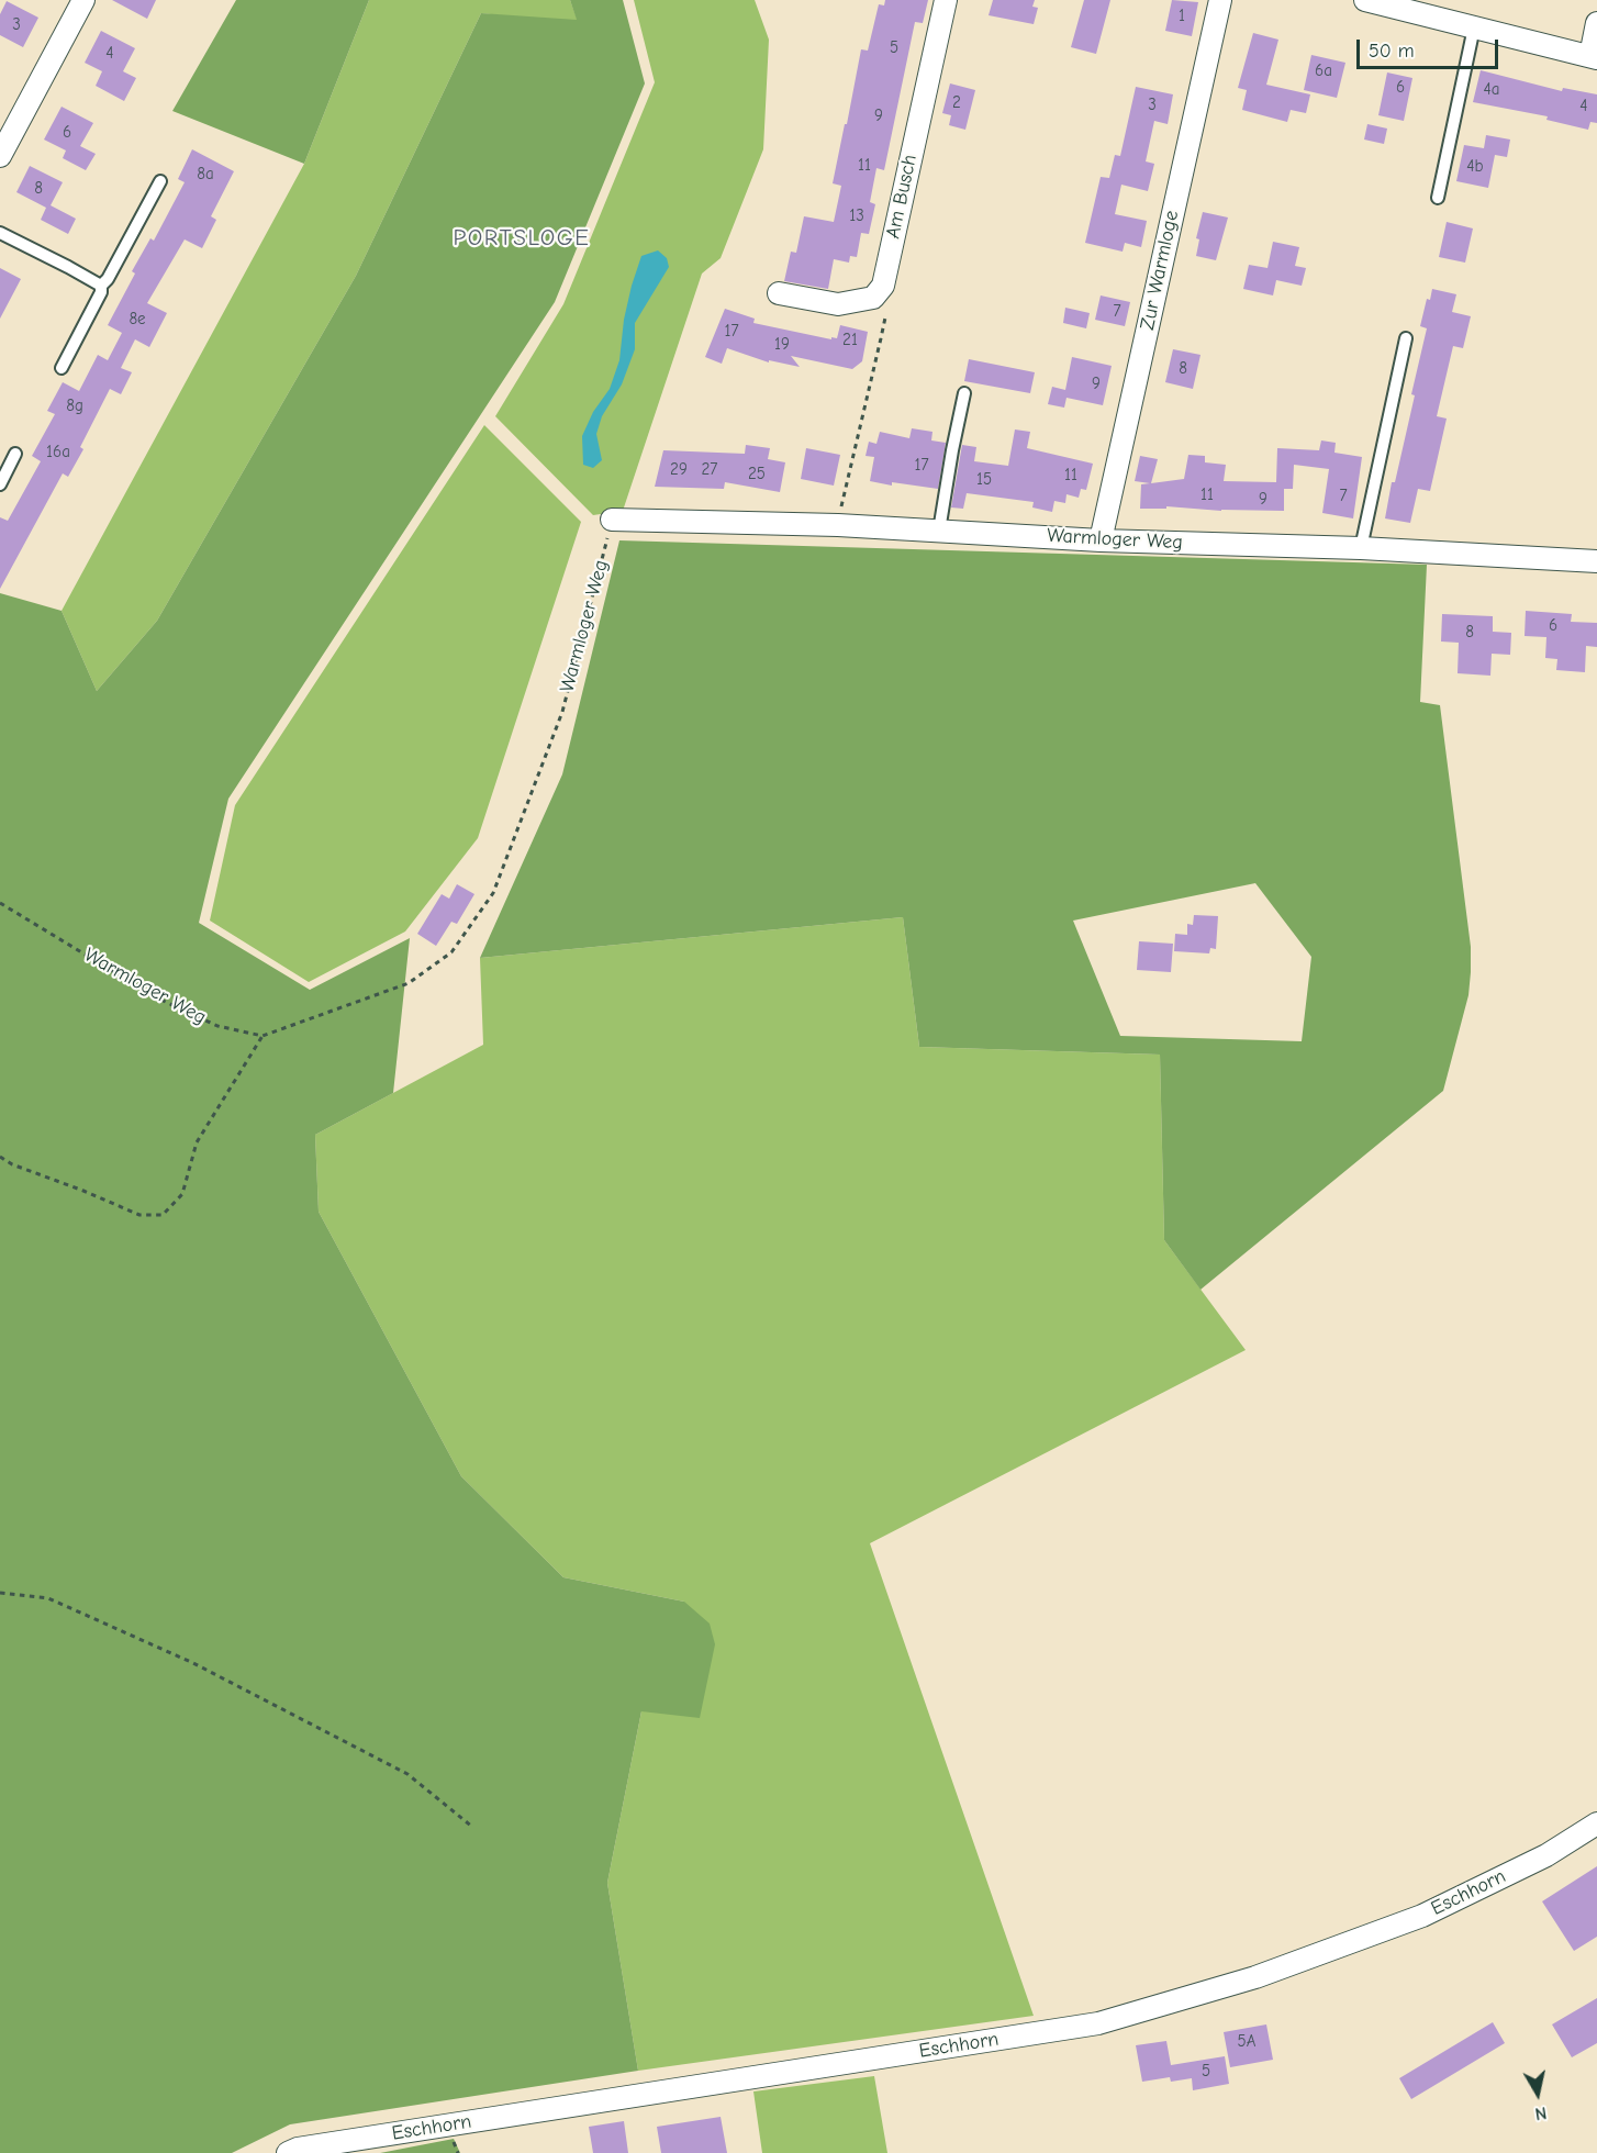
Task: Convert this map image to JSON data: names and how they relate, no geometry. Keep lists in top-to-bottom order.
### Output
{
  "streets": {
    "street": [
      "Am Busch",
      "Zur Warmloge",
      "Warmloger Weg",
      "Eschhorn"
    ]
  },
  "crossings": [
    ["Zur Warmloge", "Warmloger Weg"]
  ],
  "districts": ["PORTSLOGE"],
  "house_numbers": [
    "1",
    "3",
    "5",
    "4",
    "6a",
    "6",
    "4a",
    "2",
    "3",
    "4",
    "9",
    "6",
    "11",
    "4b",
    "8a",
    "8",
    "13",
    "7",
    "8e",
    "17",
    "21",
    "19",
    "8",
    "9",
    "8g",
    "16a",
    "17",
    "29",
    "27",
    "25",
    "11",
    "15",
    "11",
    "7",
    "9",
    "6",
    "8",
    "5A",
    "5"
  ],
  "scale_bar": "50 m",
  "north": "bottom"
}
